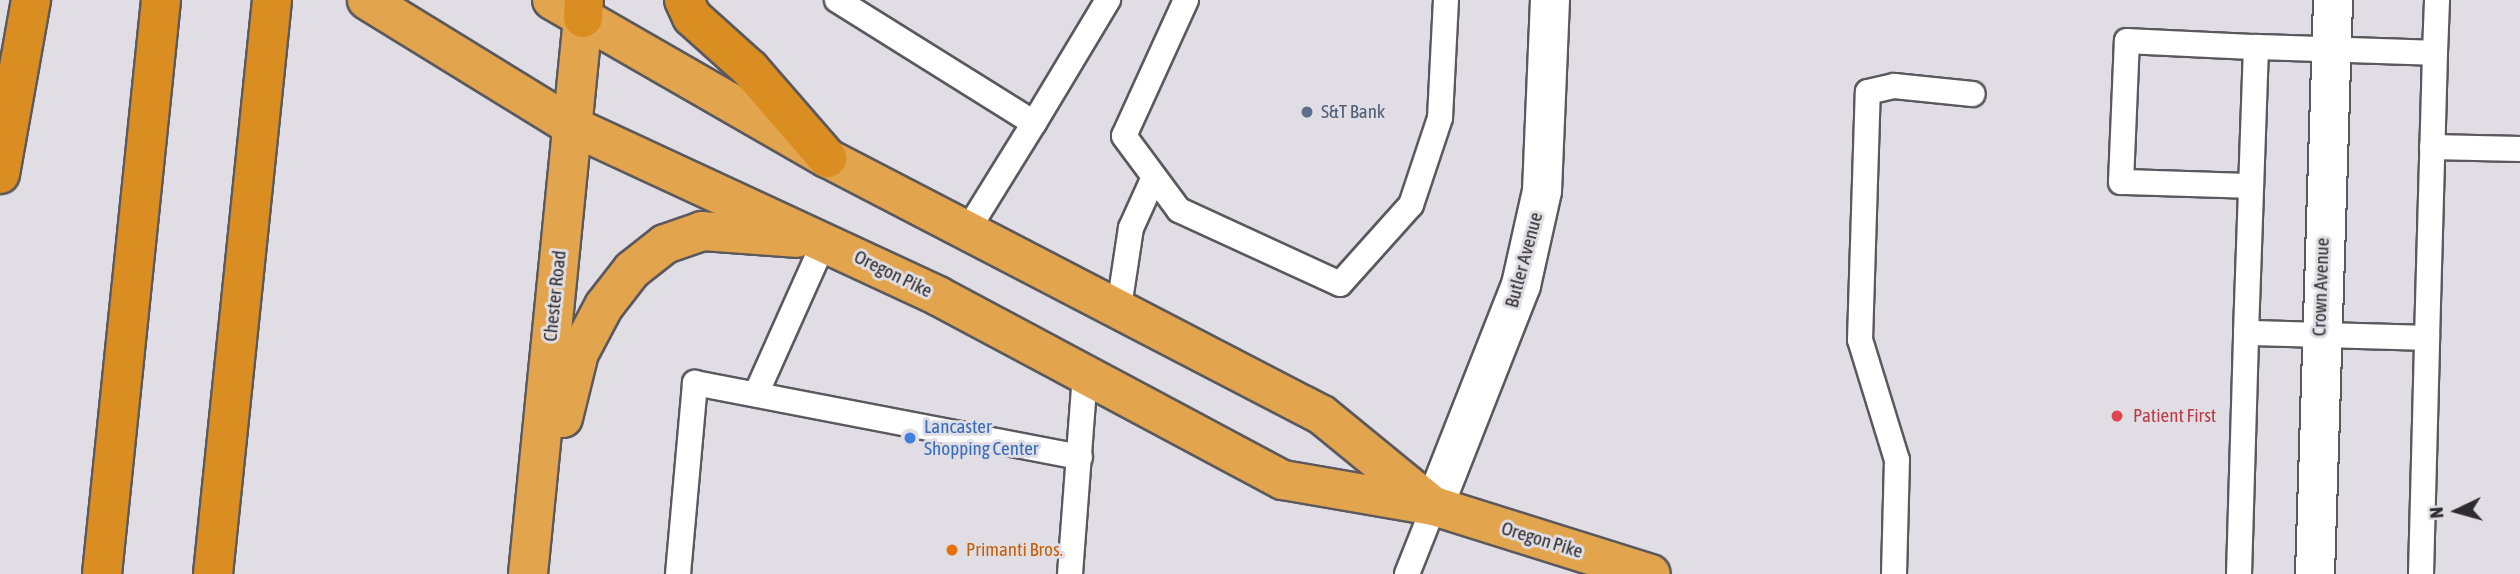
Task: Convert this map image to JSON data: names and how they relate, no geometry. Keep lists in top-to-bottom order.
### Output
{
  "streets": {
    "highway": ["Oregon Pike", "Chester Road"],
    "street": ["Butler Avenue", "Crown Avenue"]
  },
  "crossings": [
    ["Butler Avenue", "Oregon Pike"],
    ["Oregon Pike", "Chester Road"]
  ],
  "places": [
    "S&T Bank",
    "Patient First",
    "Lancaster Shopping Center",
    "Primanti Bros."
  ],
  "north": "left"
}
